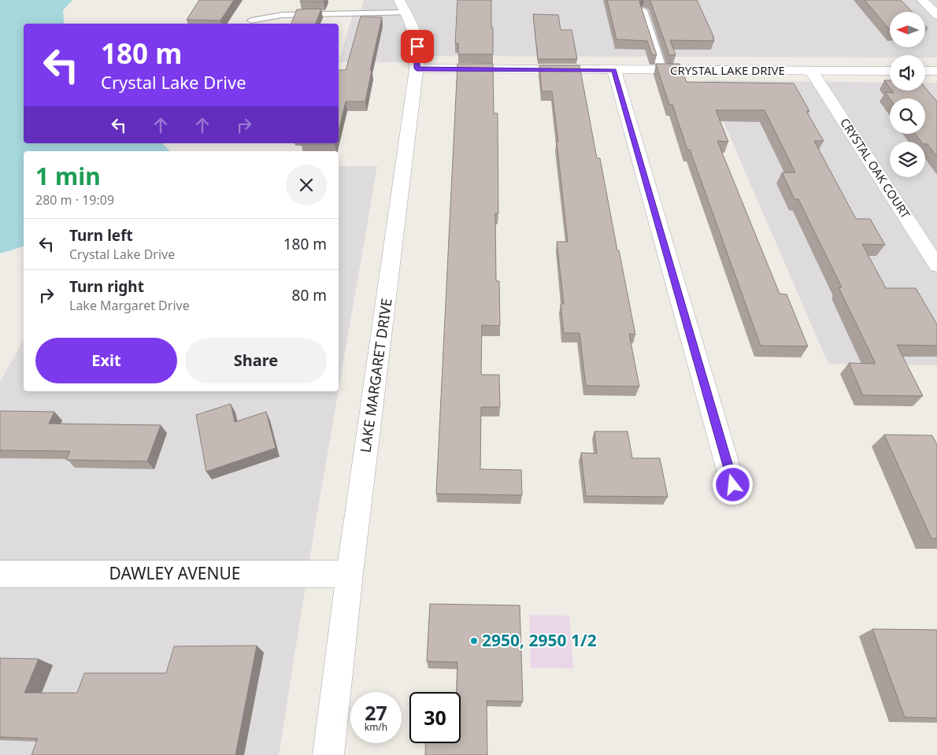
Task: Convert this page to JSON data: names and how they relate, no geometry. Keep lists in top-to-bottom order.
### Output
{
  "streets": {
    "street": [
      "CRYSTAL LAKE DRIVE",
      "CRYSTAL OAK COURT",
      "LAKE MARGARET DRIVE",
      "DAWLEY AVENUE"
    ]
  },
  "crossings": [
    ["CRYSTAL LAKE DRIVE", "CRYSTAL OAK COURT"],
    ["CRYSTAL LAKE DRIVE", "LAKE MARGARET DRIVE"],
    ["LAKE MARGARET DRIVE", "DAWLEY AVENUE"]
  ],
  "places": ["2950, 2950 1/2"],
  "north": "left",
  "page": {
    "turn": ["180 m", "Crystal Lake Drive"],
    "heading": ["1 min", "280 m · 19:09"],
    "list": [
      {
        "name": "Turn left",
        "note": "Crystal Lake Drive",
        "value": "180 m"
      },
      {
        "name": "Turn right",
        "note": "Lake Margaret Drive",
        "value": "80 m"
      }
    ],
    "buttons": ["Exit", "Share"],
    "speed": "27 km/h",
    "limit": "30"
  }
}
